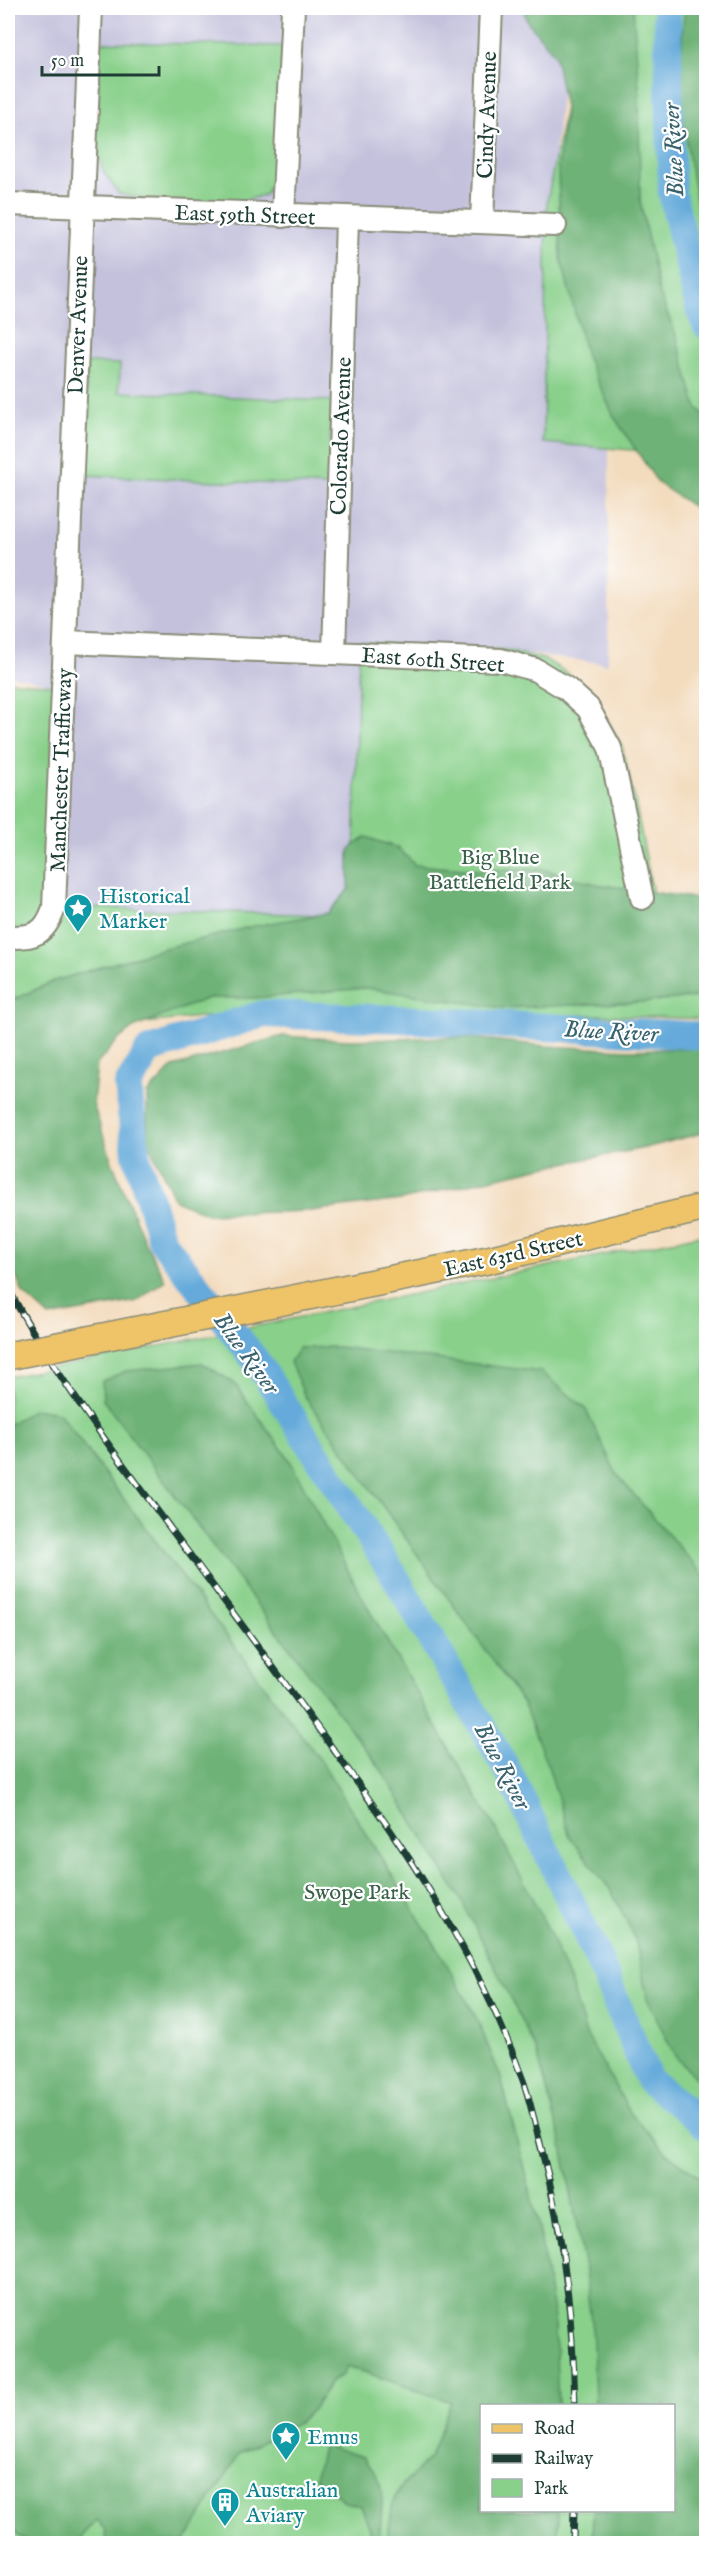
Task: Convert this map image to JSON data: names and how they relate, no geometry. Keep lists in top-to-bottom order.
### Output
{
  "streets": {
    "main road": ["East 63rd Street"],
    "street": [
      "Cindy Avenue",
      "East 59th Street",
      "Denver Avenue",
      "Colorado Avenue",
      "East 60th Street",
      "Manchester Trafficway"
    ]
  },
  "crossings": [
    ["Cindy Avenue", "East 59th Street"],
    ["East 59th Street", "Denver Avenue"],
    ["East 59th Street", "Colorado Avenue"],
    ["Denver Avenue", "East 60th Street"],
    ["Denver Avenue", "Manchester Trafficway"],
    ["Colorado Avenue", "East 60th Street"],
    ["East 60th Street", "Manchester Trafficway"]
  ],
  "water": ["Blue River"],
  "parks": ["Big Blue Battlefield Park", "Swope Park"],
  "places": {
    "place": ["Historical Marker", "Emus"],
    "building": ["Australian Aviary"]
  },
  "legend": ["Road", "Railway", "Park"],
  "scale_bar": "50 m"
}
